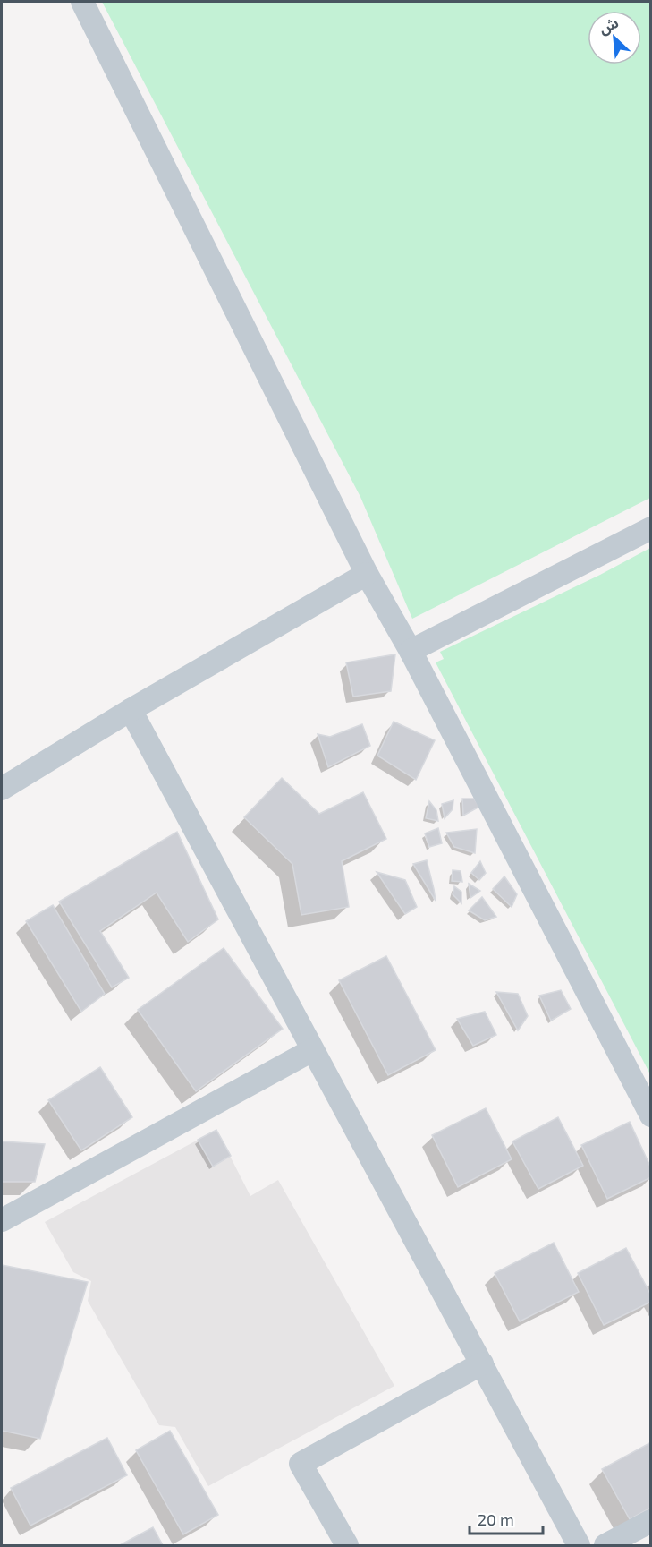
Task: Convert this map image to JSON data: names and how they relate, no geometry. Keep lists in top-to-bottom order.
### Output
{
  "scale_bar": "20 m",
  "north": "top left"
}
